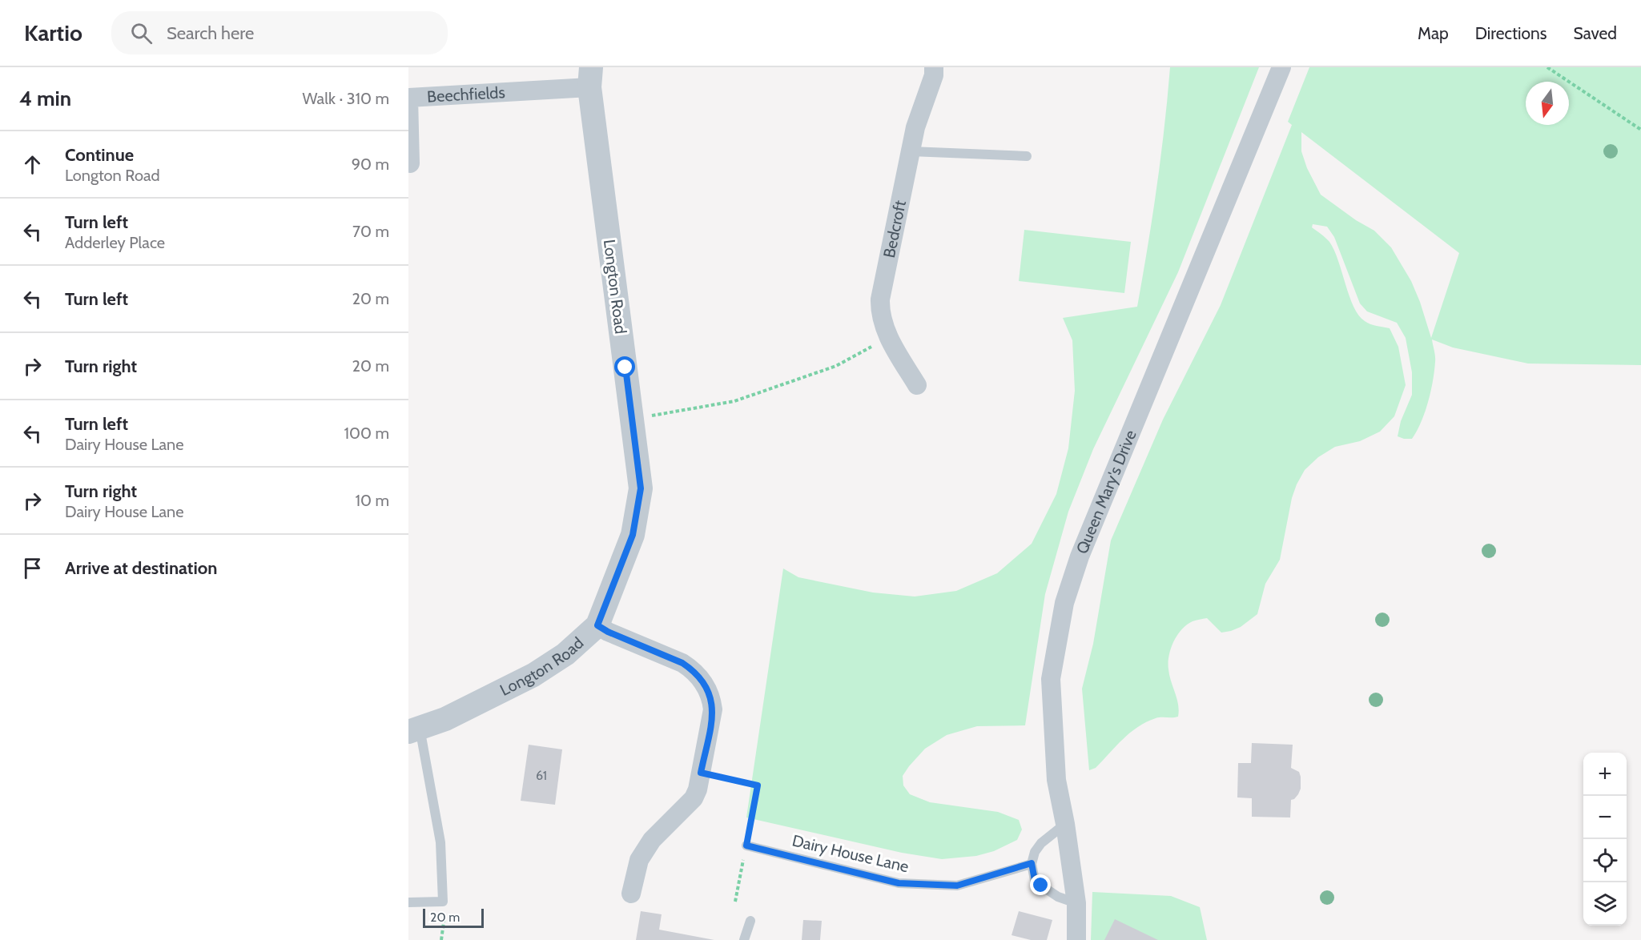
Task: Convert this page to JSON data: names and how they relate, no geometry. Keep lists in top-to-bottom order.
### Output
{
  "streets": {
    "street": [
      "Beechfields",
      "Bedcroft",
      "Longton Road",
      "Queen Mary's Drive"
    ],
    "lane": ["Dairy House Lane"]
  },
  "crossings": [
    ["Beechfields", "Longton Road"]
  ],
  "house_numbers": ["61"],
  "scale_bar": "20 m",
  "north": "bottom",
  "page": {
    "header": "Kartio",
    "search": "Search here",
    "nav": ["Map", "Directions", "Saved"],
    "heading": ["4 min", "Walk · 310 m"],
    "list": [
      ["Continue", "Longton Road", "90 m"],
      ["Turn left", "Adderley Place", "70 m"],
      ["Turn left", "20 m"],
      ["Turn right", "20 m"],
      ["Turn left", "Dairy House Lane", "100 m"],
      ["Turn right", "Dairy House Lane", "10 m"],
      "Arrive at destination"
    ],
    "map_buttons": ["+", "−"],
    "scale": "20 m"
  }
}
